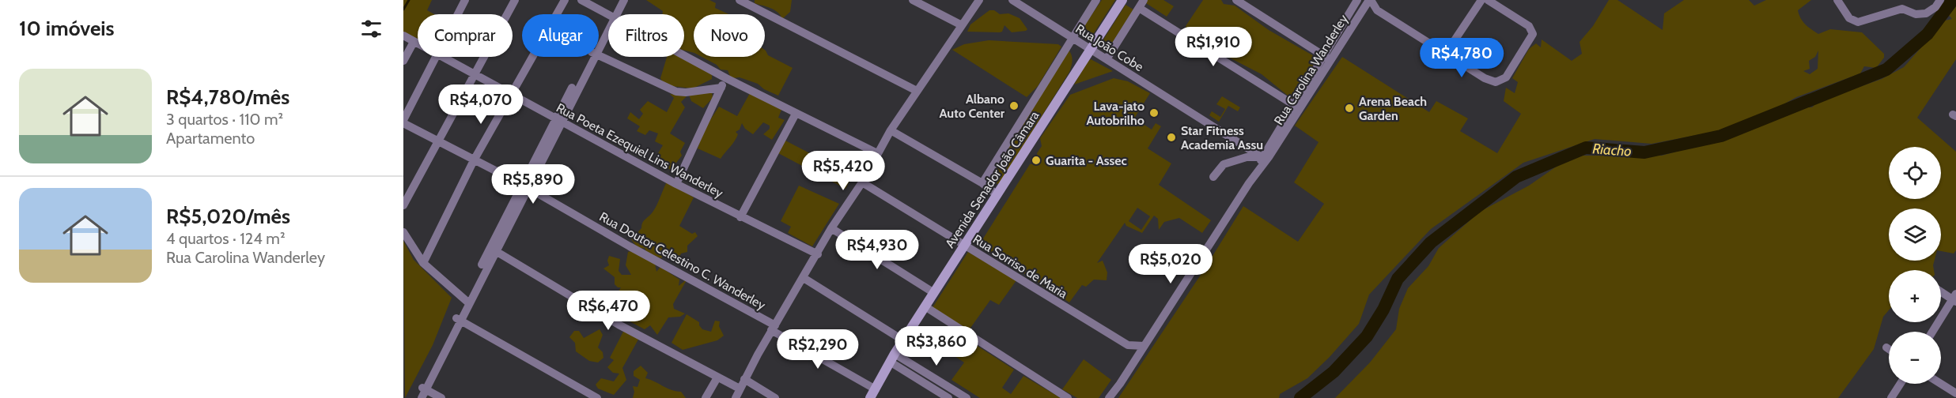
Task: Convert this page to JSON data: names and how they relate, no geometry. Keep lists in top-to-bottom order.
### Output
{
  "streets": {
    "main road": ["Avenida Senador João Câmara"],
    "street": [
      "Rua João Cobe",
      "Rua Carolina Wanderley",
      "Rua Poeta Ezequiel Lins Wanderley",
      "Rua Doutor Celestino C. Wanderley",
      "Rua Sorriso de Maria"
    ]
  },
  "crossings": [
    ["Rua João Cobe", "Rua Carolina Wanderley"],
    ["Rua João Cobe", "Avenida Senador João Câmara"],
    ["Rua Carolina Wanderley", "Rua Sorriso de Maria"],
    ["Avenida Senador João Câmara", "Rua Doutor Celestino C. Wanderley"],
    ["Avenida Senador João Câmara", "Rua Sorriso de Maria"]
  ],
  "water": ["Riacho"],
  "places": [
    "Albano Auto Center",
    "Arena Beach Garden",
    "Lava-jato Autobrilho",
    "Star Fitness Academia Assu",
    "Guarita - Assec"
  ],
  "page": {
    "heading": "10 imóveis",
    "chip": [
      "Comprar",
      "Alugar",
      "Filtros",
      "Novo"
    ],
    "price": [
      "R$1,910",
      "R$4,780",
      "R$4,070",
      "R$5,420",
      "R$5,890",
      "R$4,930",
      "R$5,020",
      "R$6,470",
      "R$3,860",
      "R$2,290"
    ],
    "list": [
      {
        "name": "R$4,780/mês",
        "note": "3 quartos · 110 m² · Apartamento"
      },
      {
        "name": "R$5,020/mês",
        "note": "4 quartos · 124 m² · Rua Carolina Wanderley"
      }
    ],
    "map_buttons": ["+", "−"]
  }
}
